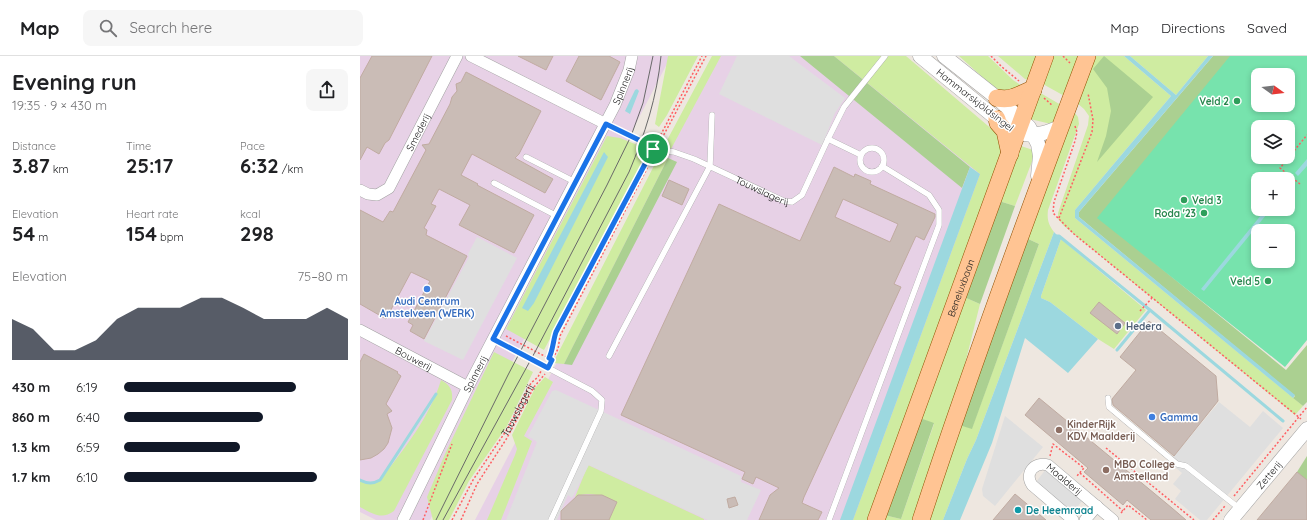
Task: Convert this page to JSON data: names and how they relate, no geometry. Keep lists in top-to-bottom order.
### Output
{
  "streets": {
    "main road": ["Beneluxbaan"],
    "street": [
      "Spinnerij",
      "Hammarskjöldsingel",
      "Smederij",
      "Touwslagerij",
      "Bouwerij",
      "Zetterij",
      "Maalderij"
    ]
  },
  "crossings": [
    ["Spinnerij", "Touwslagerij"],
    ["Spinnerij", "Bouwerij"],
    ["Hammarskjöldsingel", "Beneluxbaan"]
  ],
  "places": [
    "Veld 2",
    "Veld 3",
    "Roda '23",
    "Veld 5",
    "Audi Centrum Amstelveen (WERK)",
    "Hedera",
    "Gamma",
    "KinderRijk KDV Maalderij",
    "MBO College Amstelland",
    "De Heemraad"
  ],
  "north": "right",
  "page": {
    "header": "Map",
    "search": "Search here",
    "nav": ["Map", "Directions", "Saved"],
    "heading": ["Evening run", "19:35 · 9 × 430 m"],
    "map_buttons": ["+", "−"],
    "stats": [
      ["Distance", "3.87 km"],
      ["Time", "25:17"],
      ["Pace", "6:32 /km"],
      ["Elevation", "54 m"],
      ["Heart rate", "154 bpm"],
      ["kcal", "298"]
    ],
    "chart": ["Elevation", "75–80 m"],
    "list": [
      {
        "name": "430 m",
        "note": "6:19"
      },
      {
        "name": "860 m",
        "note": "6:40"
      },
      {
        "name": "1.3 km",
        "note": "6:59"
      },
      {
        "name": "1.7 km",
        "note": "6:10"
      }
    ]
  }
}
